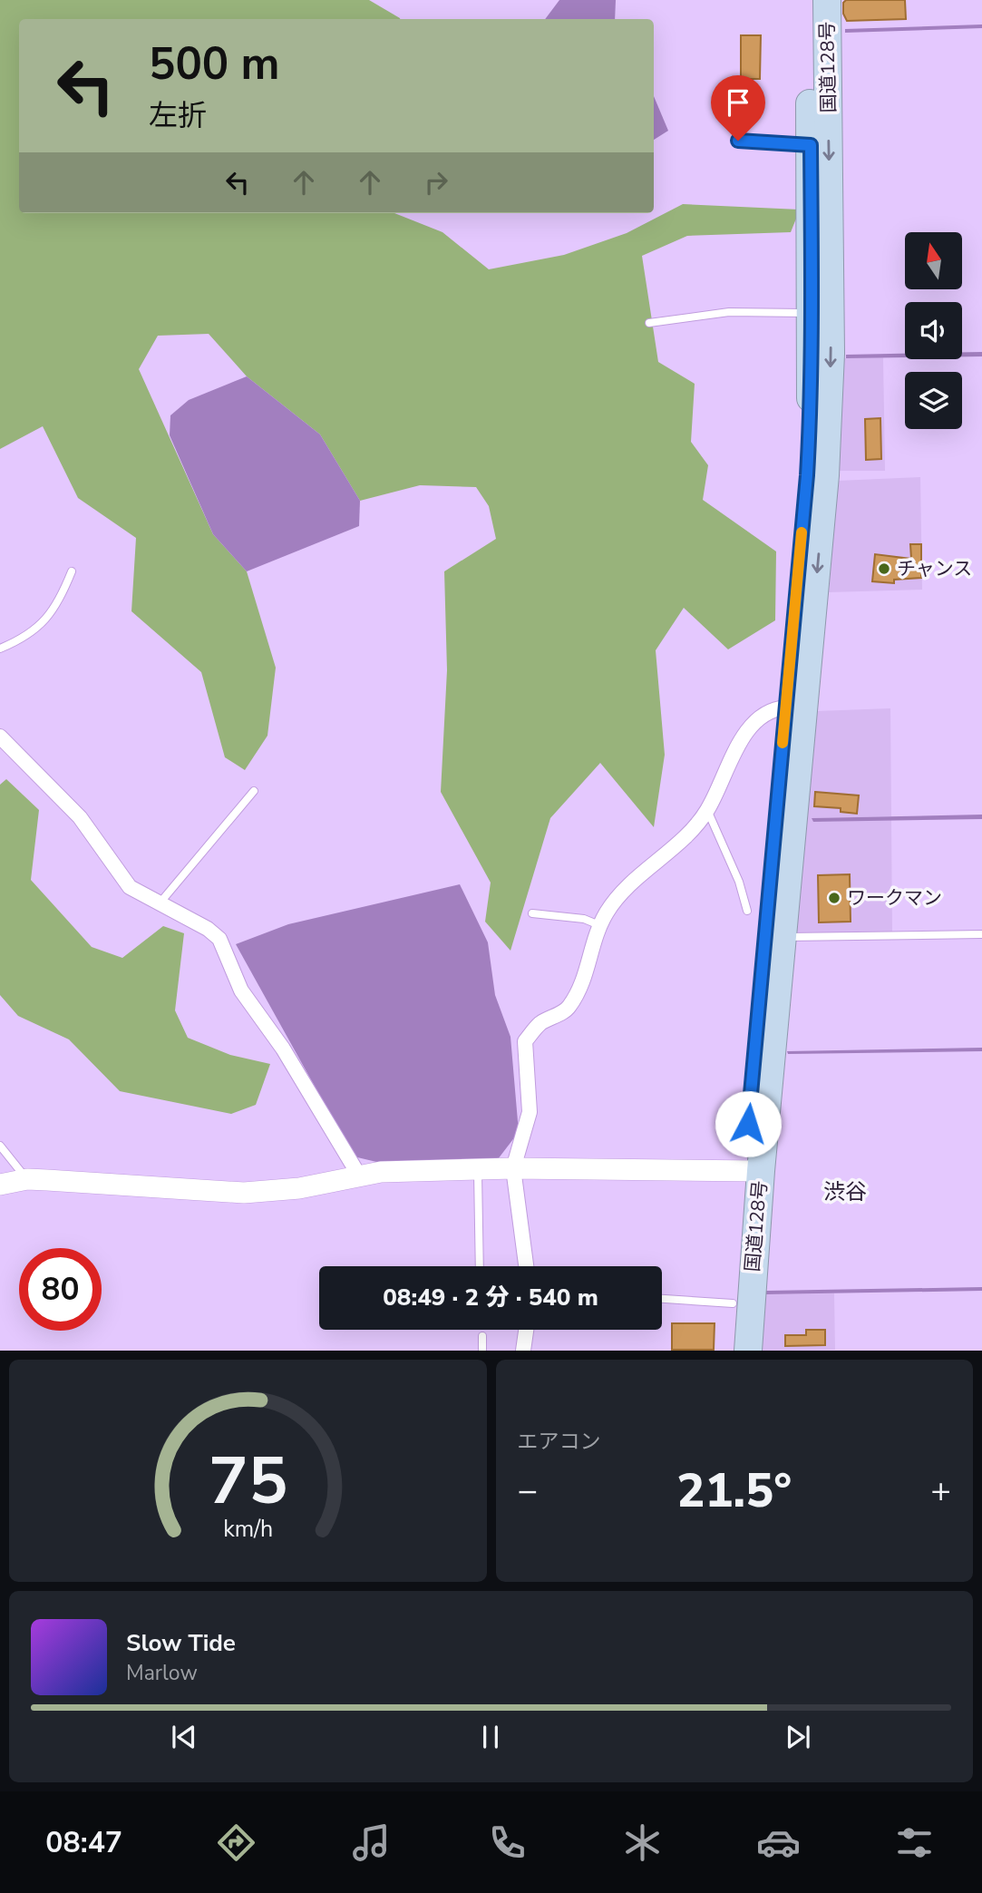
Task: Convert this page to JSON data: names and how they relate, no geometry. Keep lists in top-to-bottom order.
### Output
{
  "streets": {
    "highway": ["国道128号"]
  },
  "districts": ["渋谷"],
  "places": ["チャンス", "ワークマン"],
  "north": "top",
  "page": {
    "turn": ["500 m", "左折"],
    "limit": "80",
    "trip": "08:49 · 2 分 · 540 m",
    "tile": "エアコン",
    "heat": ["−", "21.5°", "+"],
    "song": ["Slow Tide", "Marlow"],
    "tabs": "08:47",
    "gauge": ["75", "km/h"]
  }
}
